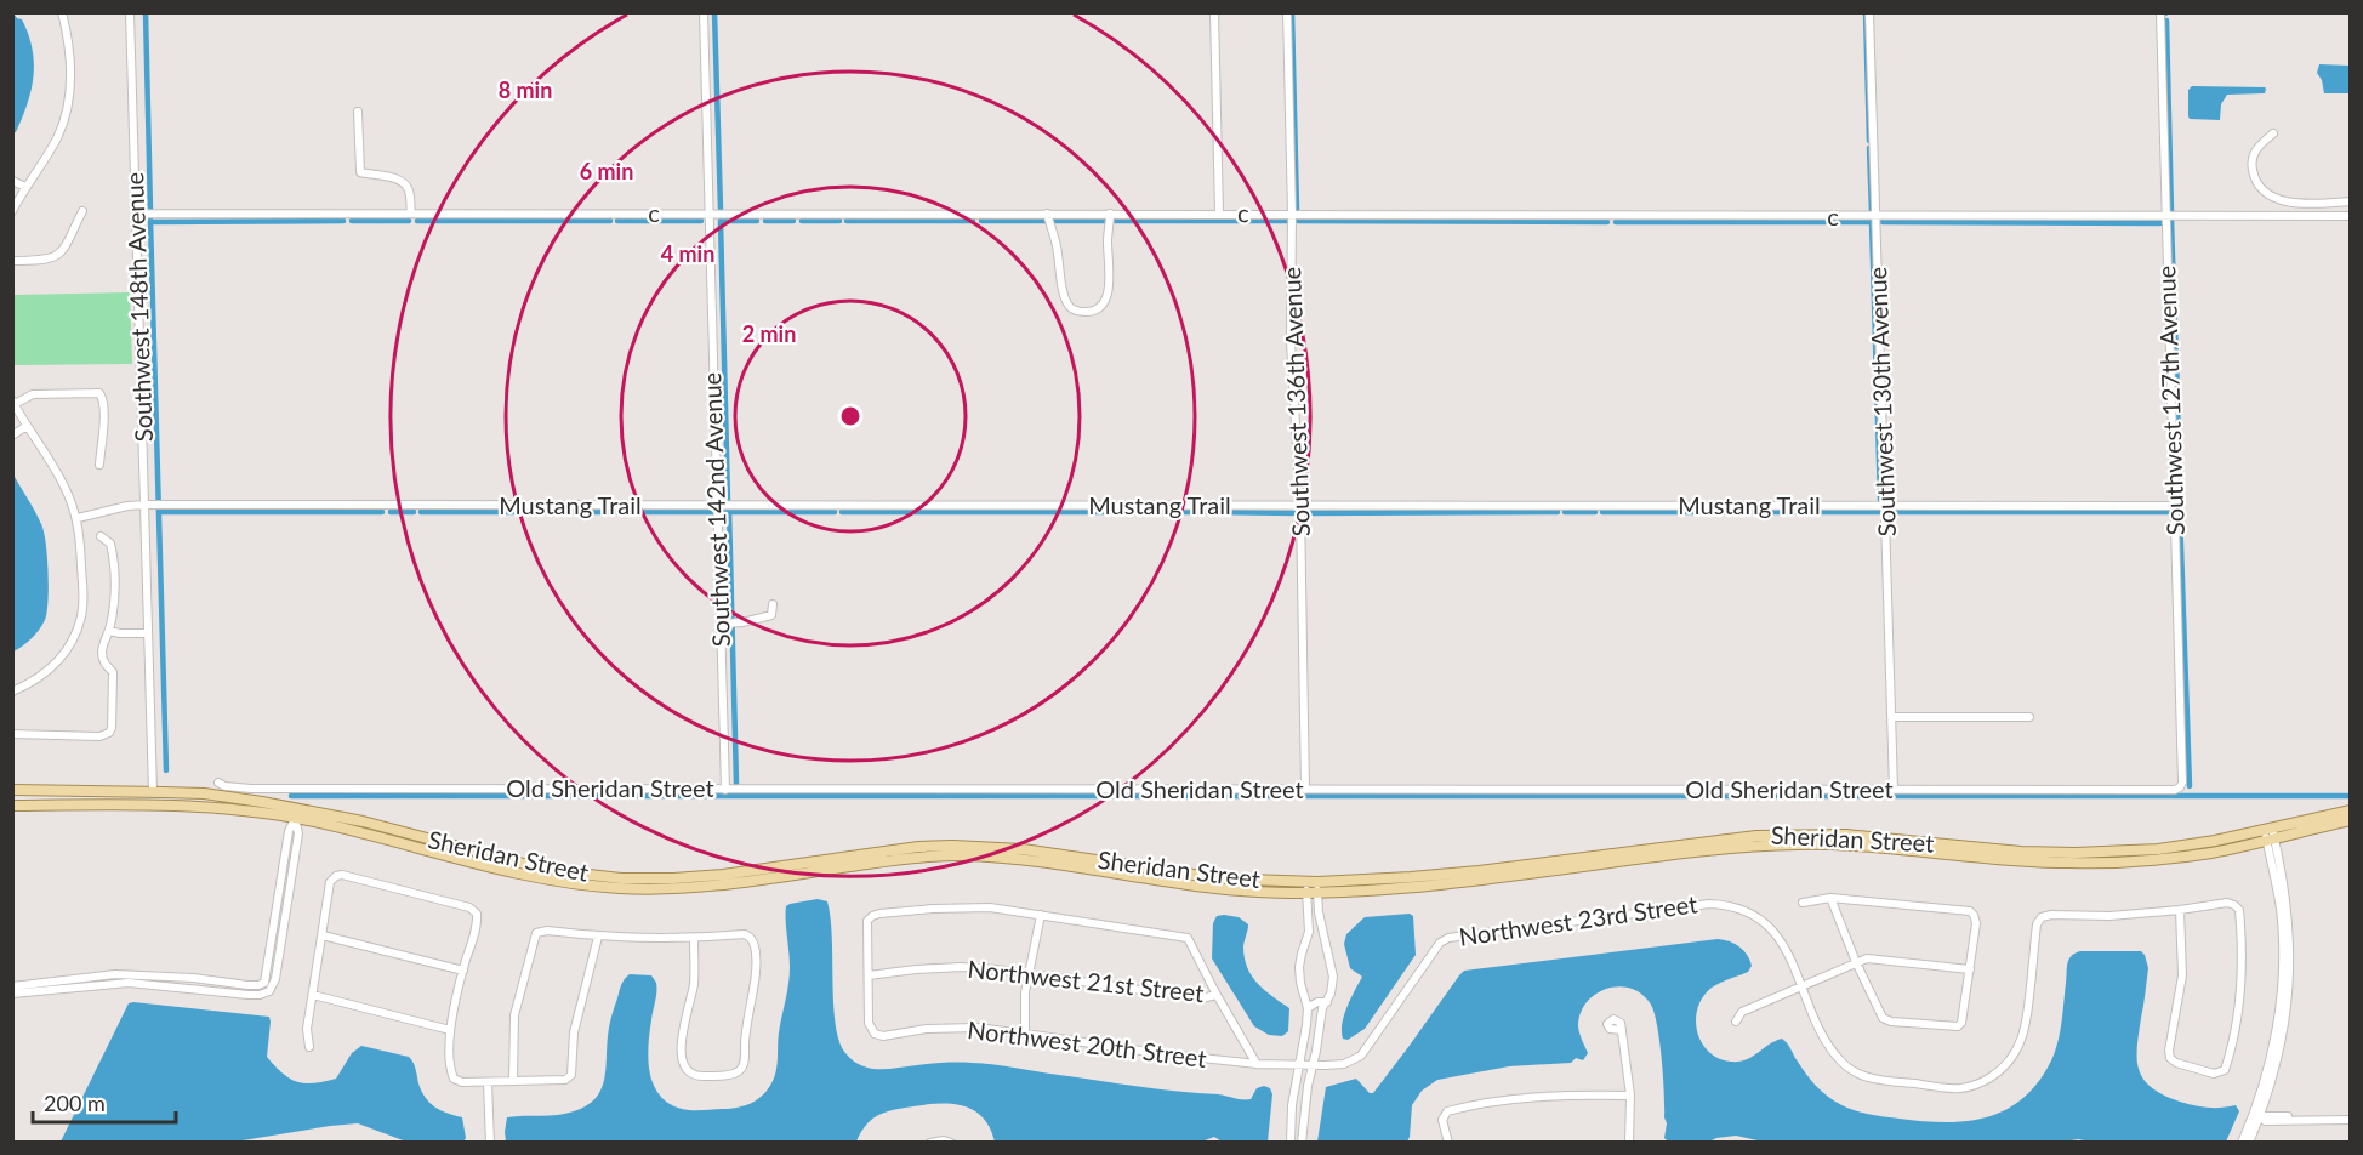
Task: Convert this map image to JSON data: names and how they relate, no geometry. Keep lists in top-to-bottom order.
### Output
{
  "streets": {
    "main road": ["Sheridan Street"],
    "street": [
      "c",
      "Southwest 148th Avenue",
      "Southwest 127th Avenue",
      "Southwest 136th Avenue",
      "Southwest 130th Avenue",
      "Mustang Trail",
      "Southwest 142nd Avenue",
      "Old Sheridan Street",
      "Northwest 23rd Street",
      "Northwest 21st Street",
      "Northwest 20th Street"
    ]
  },
  "crossings": [
    ["c", "Southwest 148th Avenue"],
    ["c", "Southwest 127th Avenue"],
    ["c", "Southwest 136th Avenue"],
    ["c", "Southwest 130th Avenue"],
    ["c", "Southwest 142nd Avenue"],
    ["Southwest 148th Avenue", "Mustang Trail"],
    ["Southwest 148th Avenue", "Sheridan Street"],
    ["Southwest 127th Avenue", "Mustang Trail"],
    ["Southwest 127th Avenue", "Old Sheridan Street"],
    ["Southwest 136th Avenue", "Mustang Trail"],
    ["Southwest 136th Avenue", "Old Sheridan Street"],
    ["Southwest 130th Avenue", "Mustang Trail"],
    ["Southwest 130th Avenue", "Old Sheridan Street"],
    ["Mustang Trail", "Southwest 142nd Avenue"],
    ["Southwest 142nd Avenue", "Old Sheridan Street"],
    ["Northwest 23rd Street", "Northwest 20th Street"],
    ["Northwest 21st Street", "Northwest 20th Street"]
  ],
  "scale_bar": "200 m",
  "rings": [
    "8 min",
    "6 min",
    "4 min",
    "2 min"
  ]
}
